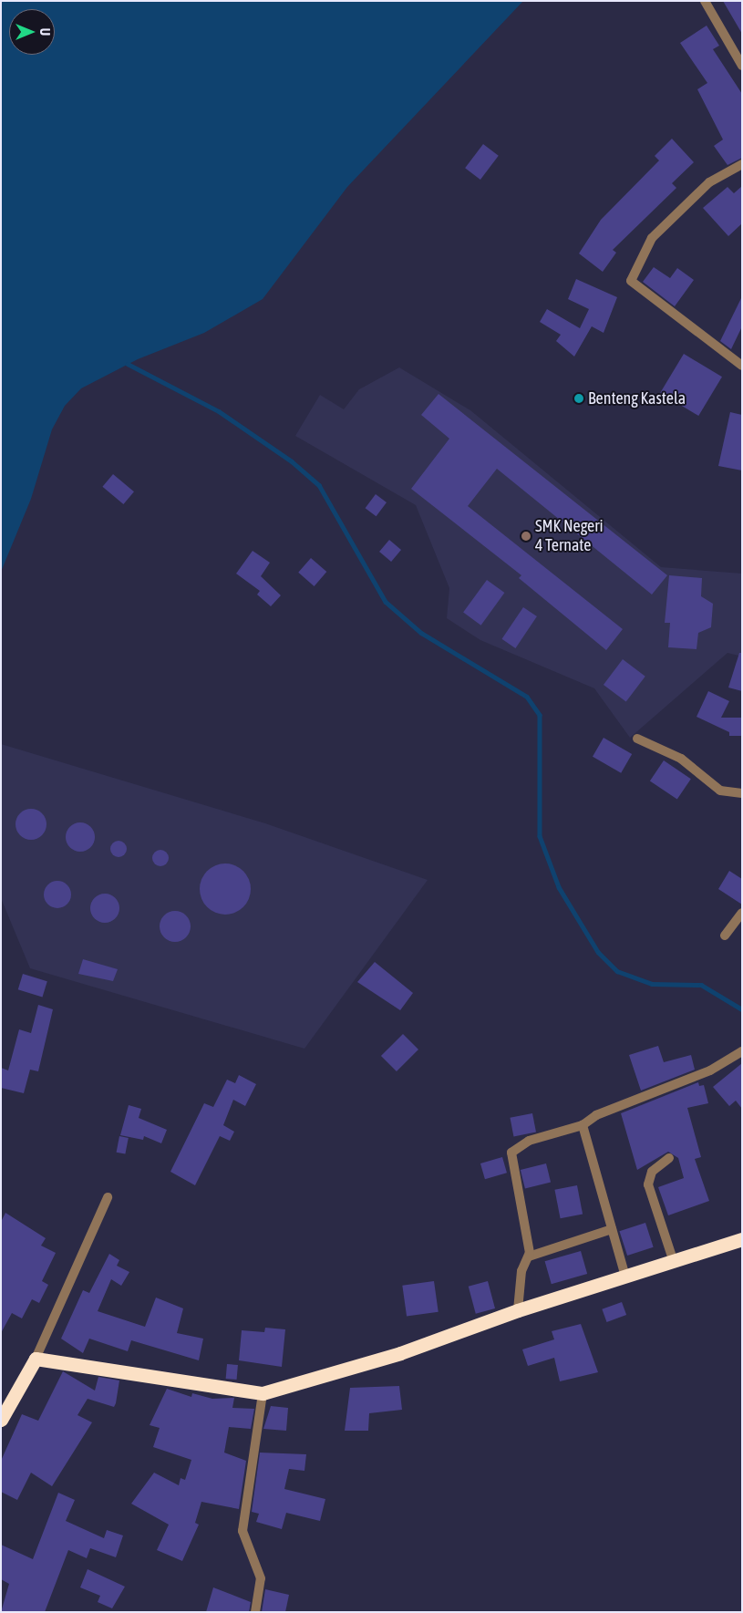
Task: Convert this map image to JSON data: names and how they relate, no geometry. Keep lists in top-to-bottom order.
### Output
{
  "places": ["Benteng Kastela", "SMK Negeri 4 Ternate"],
  "north": "right"
}
